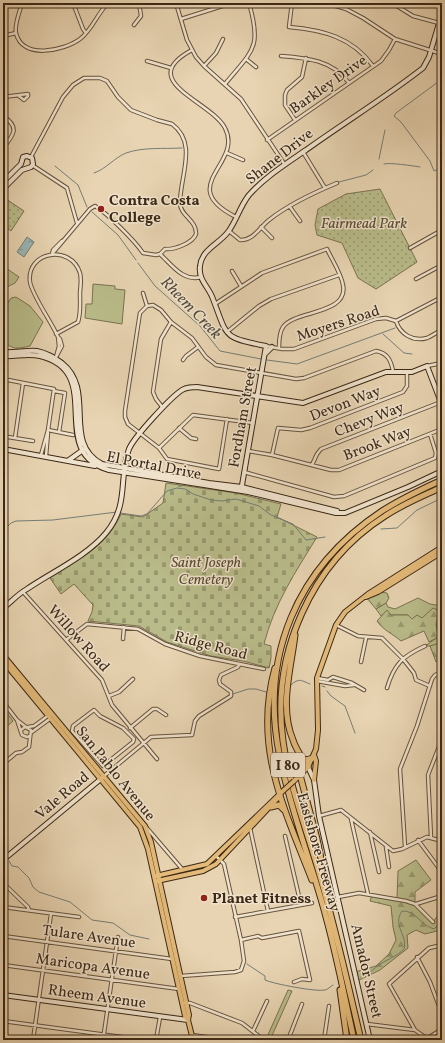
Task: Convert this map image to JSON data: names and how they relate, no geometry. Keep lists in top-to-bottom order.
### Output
{
  "streets": {
    "highway": ["I 80", "Eastshore Freeway"],
    "main road": ["San Pablo Avenue"],
    "street": [
      "Barkley Drive",
      "Shane Drive",
      "Moyers Road",
      "Devon Way",
      "Fordham Street",
      "Chevy Way",
      "Brook Way",
      "El Portal Drive",
      "Willow Road",
      "Ridge Road",
      "Vale Road",
      "Tulare Avenue",
      "Maricopa Avenue",
      "Amador Street",
      "Rheem Avenue"
    ]
  },
  "crossings": [
    ["Moyers Road", "Fordham Street"],
    ["Devon Way", "Brook Way"],
    ["Fordham Street", "Brook Way"],
    ["Fordham Street", "El Portal Drive"],
    ["Chevy Way", "Brook Way"],
    ["Willow Road", "Ridge Road"],
    ["Willow Road", "Vale Road"],
    ["Ridge Road", "Vale Road"],
    ["San Pablo Avenue", "Vale Road"],
    ["San Pablo Avenue", "Tulare Avenue"],
    ["San Pablo Avenue", "Maricopa Avenue"],
    ["San Pablo Avenue", "Rheem Avenue"]
  ],
  "water": ["Rheem Creek"],
  "parks": ["Fairmead Park", "Saint Joseph Cemetery"],
  "places": ["Contra Costa College", "Planet Fitness"]
}
